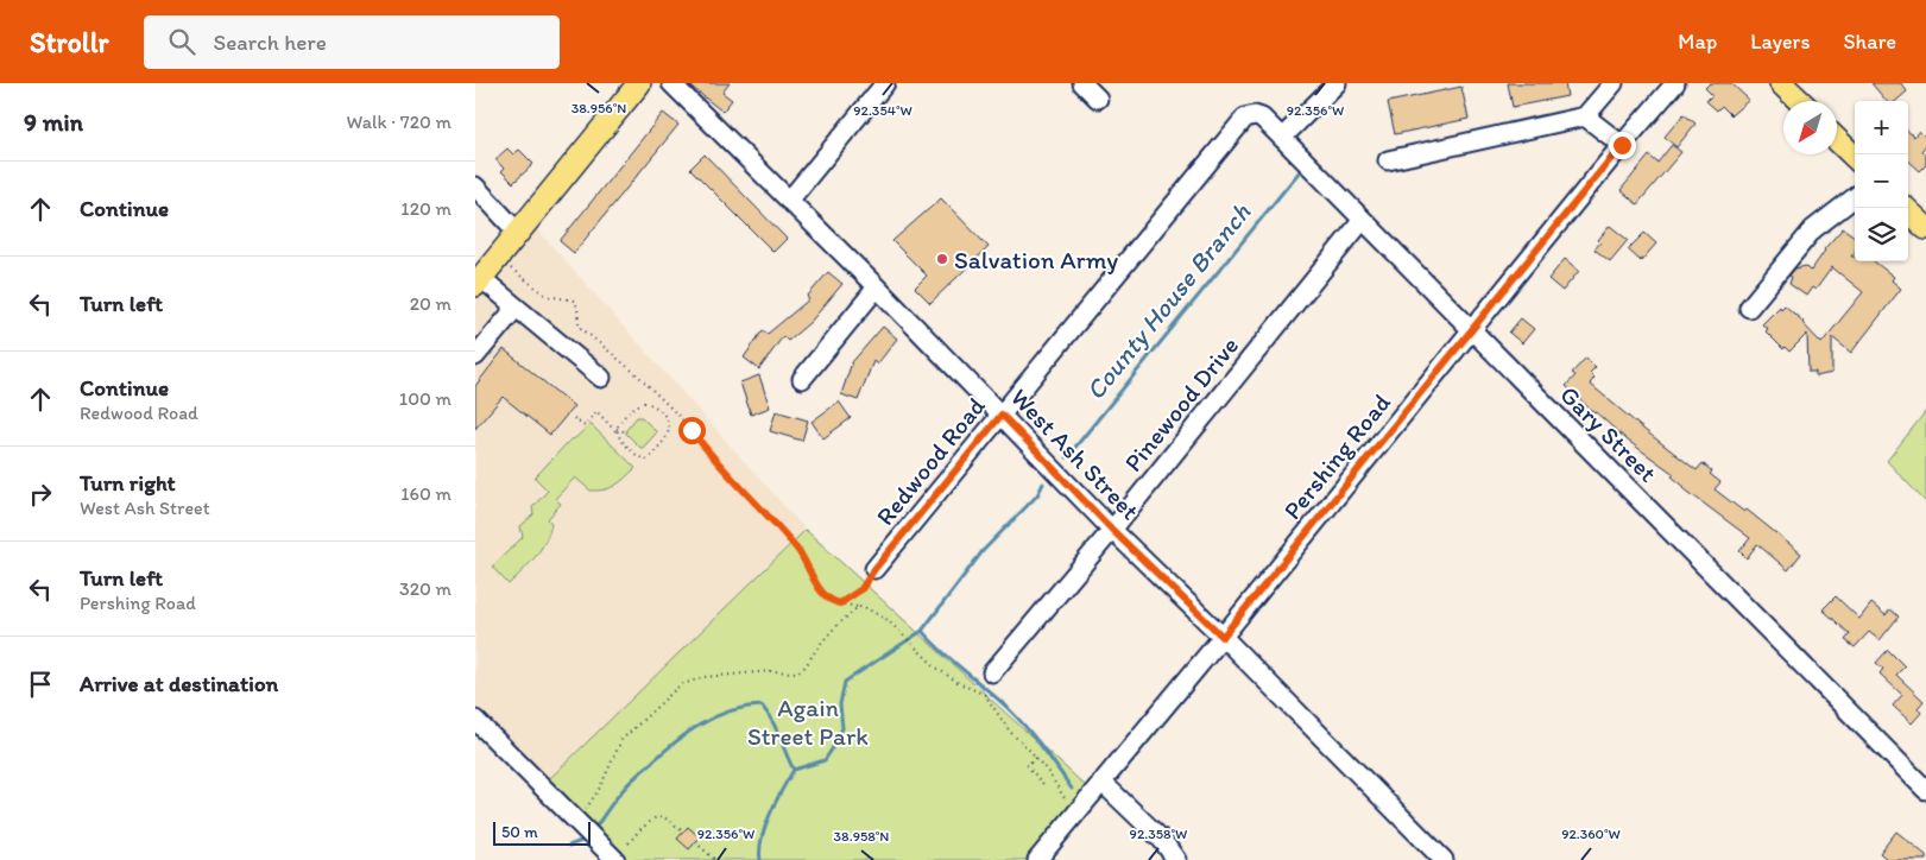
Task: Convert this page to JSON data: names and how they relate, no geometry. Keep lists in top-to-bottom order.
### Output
{
  "streets": {
    "street": [
      "Pinewood Drive",
      "Gary Street",
      "West Ash Street",
      "Pershing Road",
      "Redwood Road"
    ]
  },
  "crossings": [
    ["Pinewood Drive", "Gary Street"],
    ["Pinewood Drive", "West Ash Street"],
    ["Gary Street", "Pershing Road"],
    ["Gary Street", "Redwood Road"],
    ["West Ash Street", "Pershing Road"],
    ["West Ash Street", "Redwood Road"]
  ],
  "water": ["County House Branch"],
  "parks": ["Again Street Park"],
  "places": ["Salvation Army"],
  "scale_bar": "50 m",
  "north": "bottom left",
  "page": {
    "header": "Strollr",
    "search": "Search here",
    "nav": ["Map", "Layers", "Share"],
    "heading": ["9 min", "Walk · 720 m"],
    "map_buttons": ["+", "−"],
    "list": [
      ["Continue", "120 m"],
      ["Turn left", "20 m"],
      ["Continue", "Redwood Road", "100 m"],
      ["Turn right", "West Ash Street", "160 m"],
      ["Turn left", "Pershing Road", "320 m"],
      "Arrive at destination"
    ],
    "scale": "50 m"
  },
  "coordinates": [
    "38.956°N",
    "92.354°W",
    "92.356°W",
    "92.358°W",
    "92.360°W",
    "38.958°N"
  ]
}
